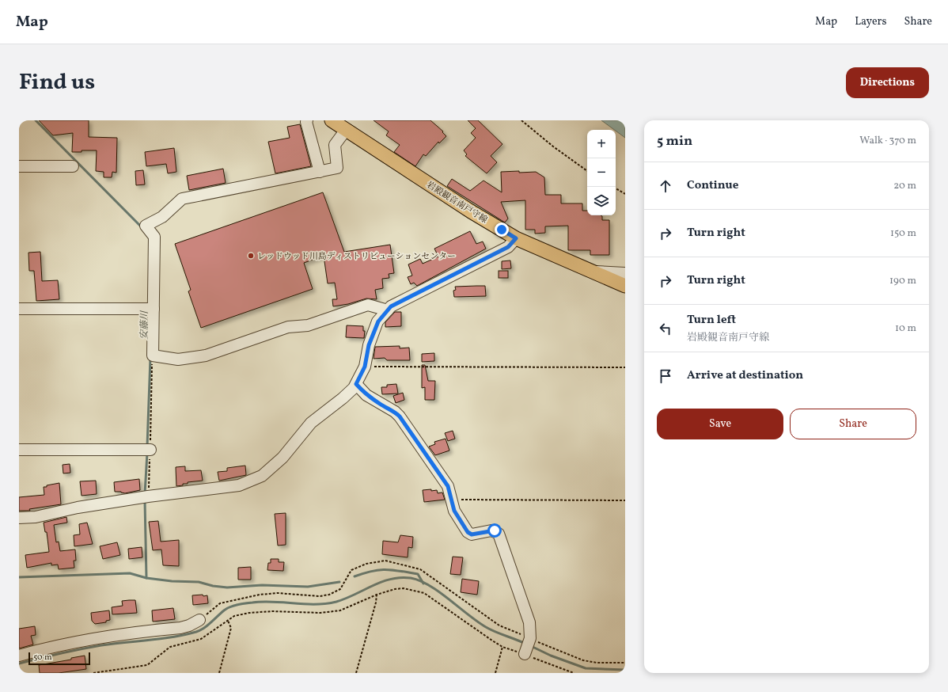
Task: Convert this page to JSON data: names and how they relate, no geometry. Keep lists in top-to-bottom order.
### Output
{
  "streets": {
    "main road": ["岩殿観音南戸守線"]
  },
  "water": ["安藤川"],
  "places": ["レッドウッド川島ディストリビューションセンター"],
  "scale_bar": "50 m",
  "page": {
    "header": "Map",
    "nav": ["Map", "Layers", "Share"],
    "title": "Find us",
    "buttons": [
      "Directions",
      ["Save", "Share"]
    ],
    "heading": ["5 min", "Walk · 370 m"],
    "map_buttons": ["+", "−"],
    "list": [
      ["Continue", "20 m"],
      ["Turn right", "150 m"],
      ["Turn right", "190 m"],
      ["Turn left", "岩殿観音南戸守線", "10 m"],
      "Arrive at destination"
    ],
    "scale": "50 m"
  }
}
